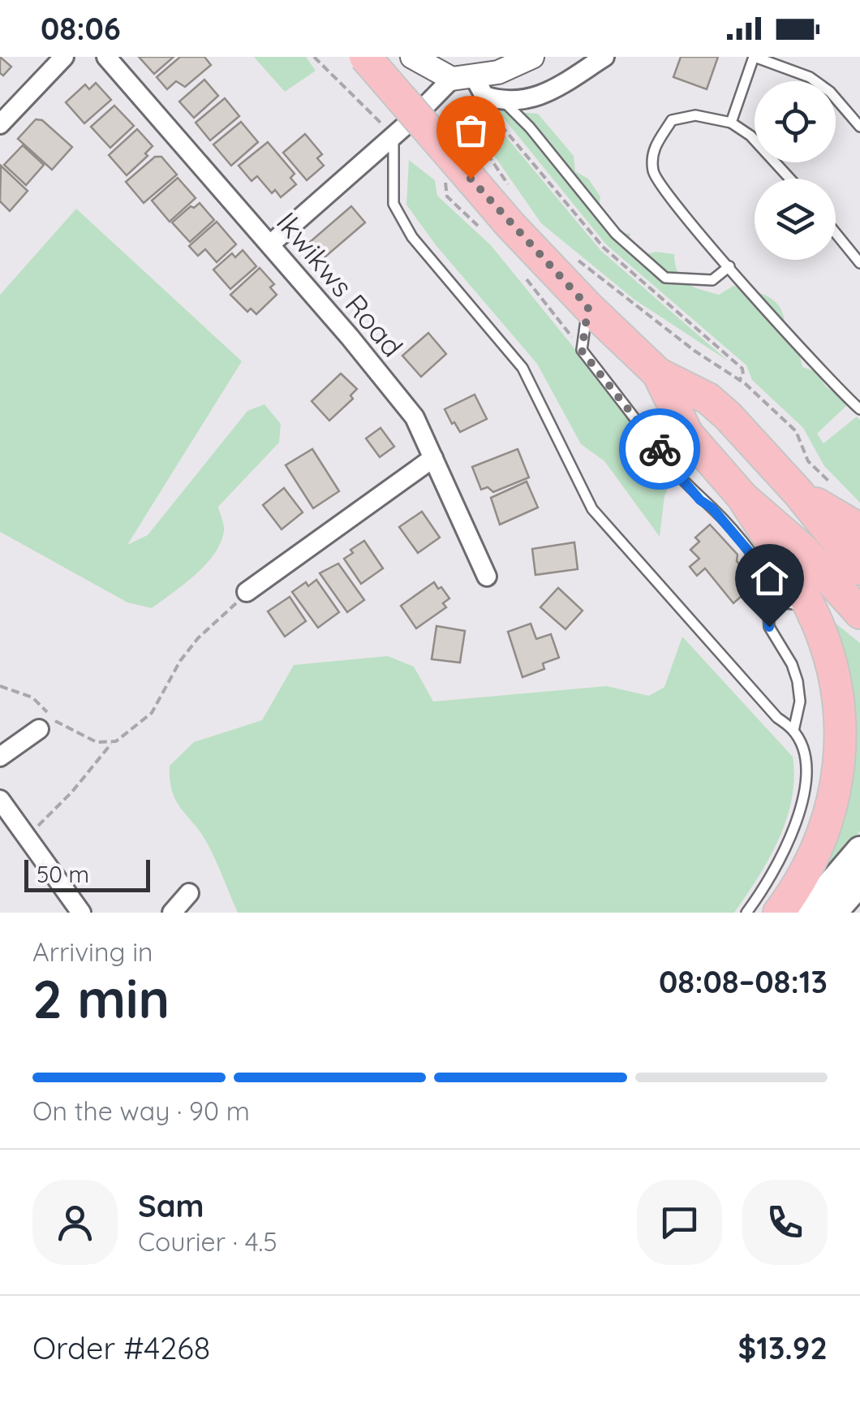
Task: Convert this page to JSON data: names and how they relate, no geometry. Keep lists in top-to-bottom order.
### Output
{
  "streets": {
    "street": ["Ikwikws Road"]
  },
  "scale_bar": "50 m",
  "page": {
    "status": "08:06",
    "scale": "50 m",
    "heading": ["2 min", "Arriving in", "08:08–08:13"],
    "panel": [
      "Sam",
      "Courier · 4.5",
      "Order #4268",
      "$13.92"
    ],
    "bar": "On the way · 90 m"
  }
}
